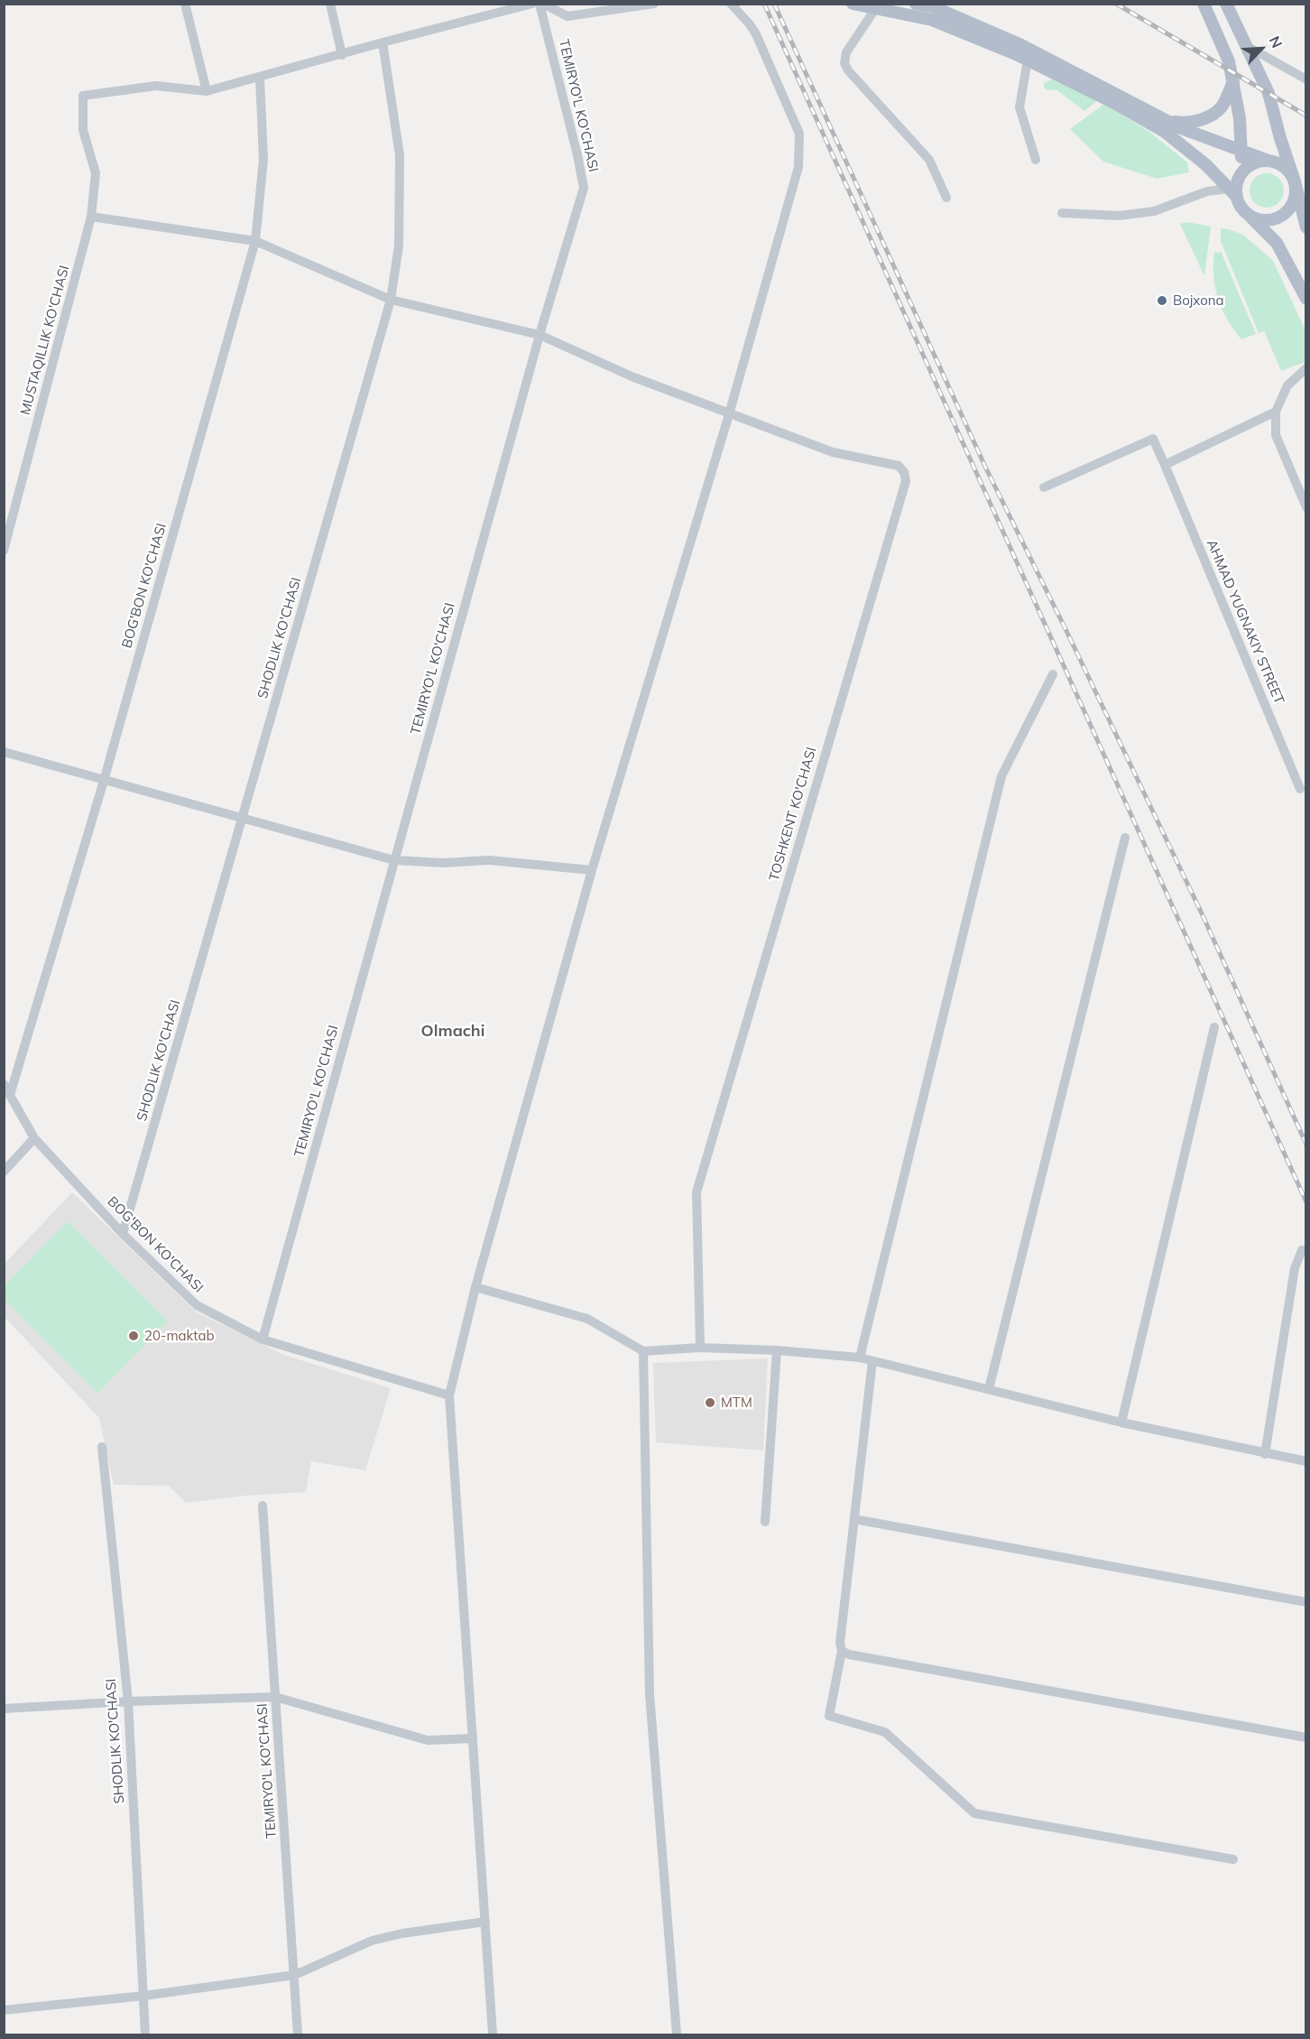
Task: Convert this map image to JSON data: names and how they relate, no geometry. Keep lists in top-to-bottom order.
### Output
{
  "streets": {
    "street": [
      "TEMIRYO'L KO'CHASI",
      "MUSTAQILLIK KO'CHASI",
      "BOG'BON KO'CHASI",
      "AHMAD YUGNAKIY STREET",
      "SHODLIK KO'CHASI",
      "TOSHKENT KO'CHASI"
    ]
  },
  "crossings": [
    ["TEMIRYO'L KO'CHASI", "BOG'BON KO'CHASI"],
    ["BOG'BON KO'CHASI", "SHODLIK KO'CHASI"]
  ],
  "districts": ["Olmachi"],
  "places": ["Bojxona", "20-maktab", "MTM"],
  "north": "top right"
}
